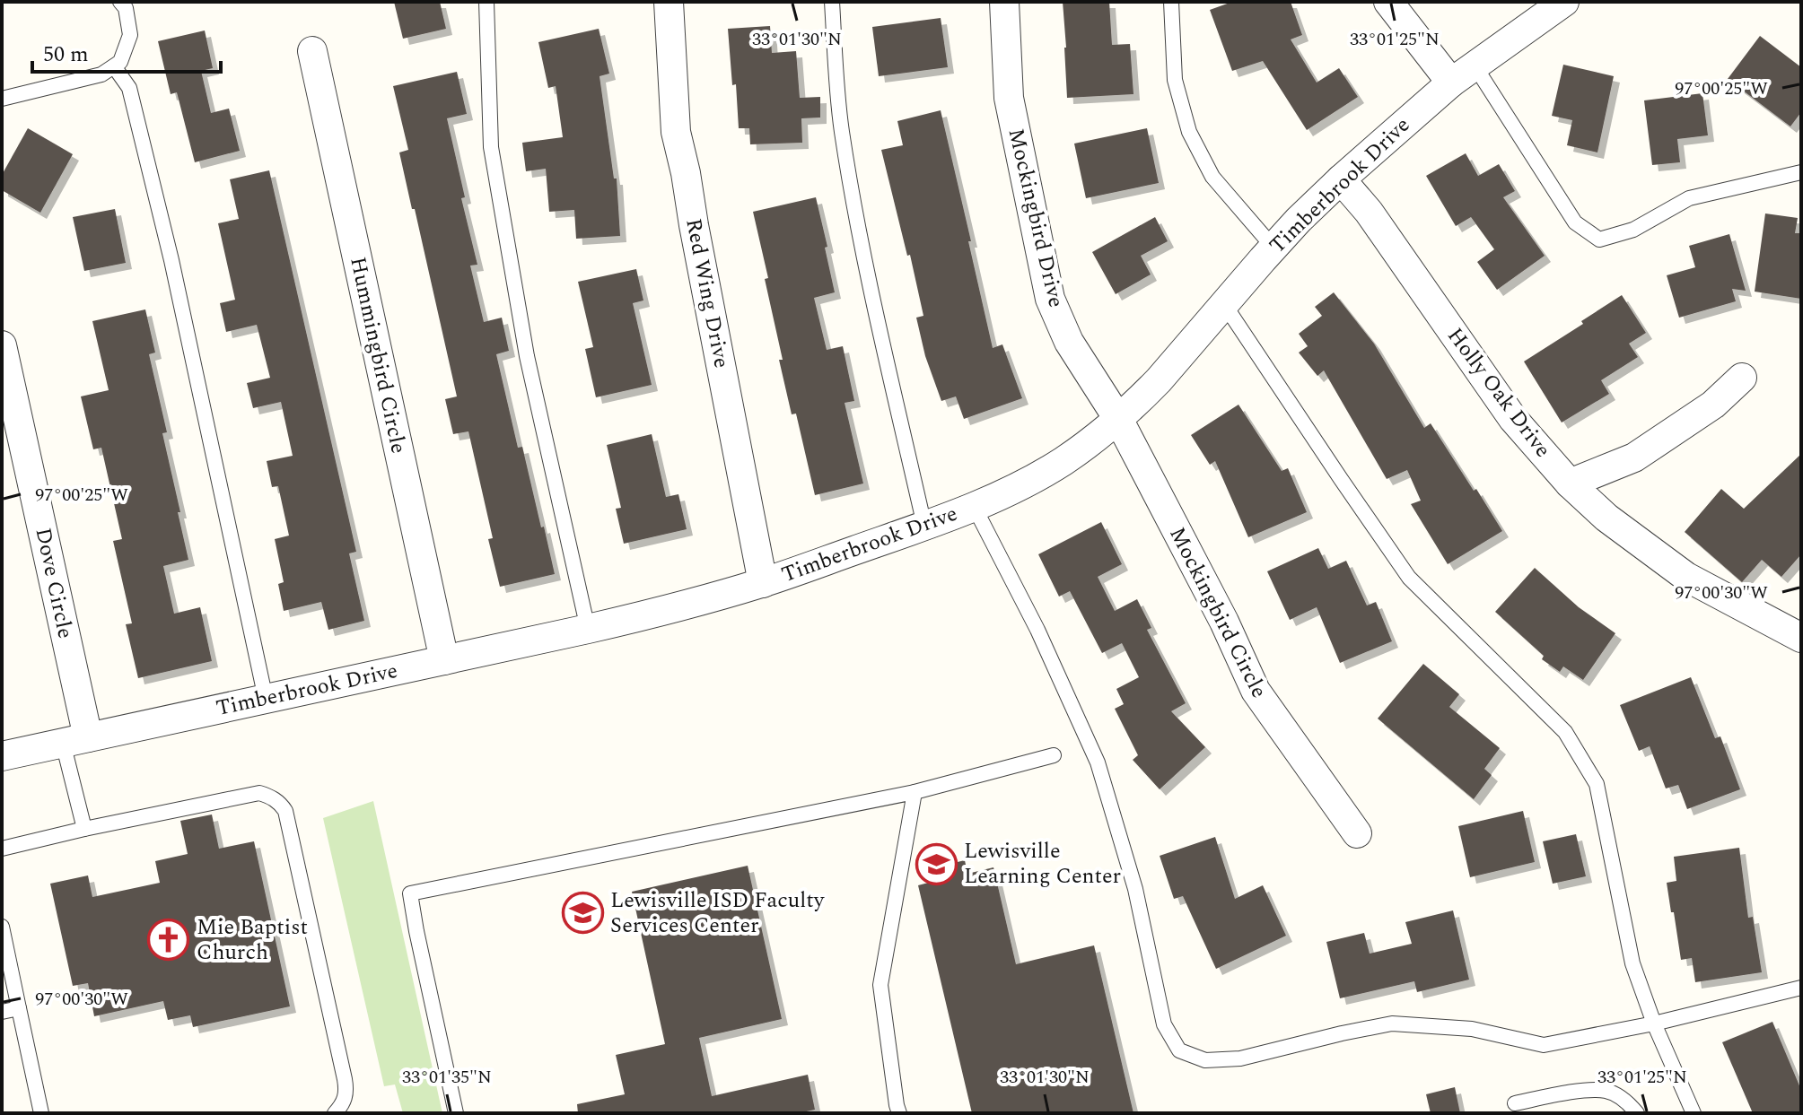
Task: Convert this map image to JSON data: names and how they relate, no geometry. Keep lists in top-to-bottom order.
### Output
{
  "streets": {
    "street": [
      "Timberbrook Drive",
      "Mockingbird Drive",
      "Red Wing Drive",
      "Hummingbird Circle",
      "Holly Oak Drive",
      "Dove Circle",
      "Mockingbird Circle"
    ]
  },
  "crossings": [
    ["Timberbrook Drive", "Mockingbird Drive"],
    ["Timberbrook Drive", "Red Wing Drive"],
    ["Timberbrook Drive", "Hummingbird Circle"],
    ["Timberbrook Drive", "Holly Oak Drive"],
    ["Timberbrook Drive", "Dove Circle"],
    ["Timberbrook Drive", "Mockingbird Circle"],
    ["Mockingbird Drive", "Mockingbird Circle"]
  ],
  "places": {
    "school or university": ["Lewisville Learning Center", "Lewisville ISD Faculty Services Center"],
    "church": ["Mie Baptist Church"]
  },
  "scale_bar": "50 m",
  "coordinates": [
    "33°01'30\"N",
    "33°01'25\"N",
    "97°00'25\"W",
    "97°00'30\"W",
    "33°01'35\"N"
  ]
}
